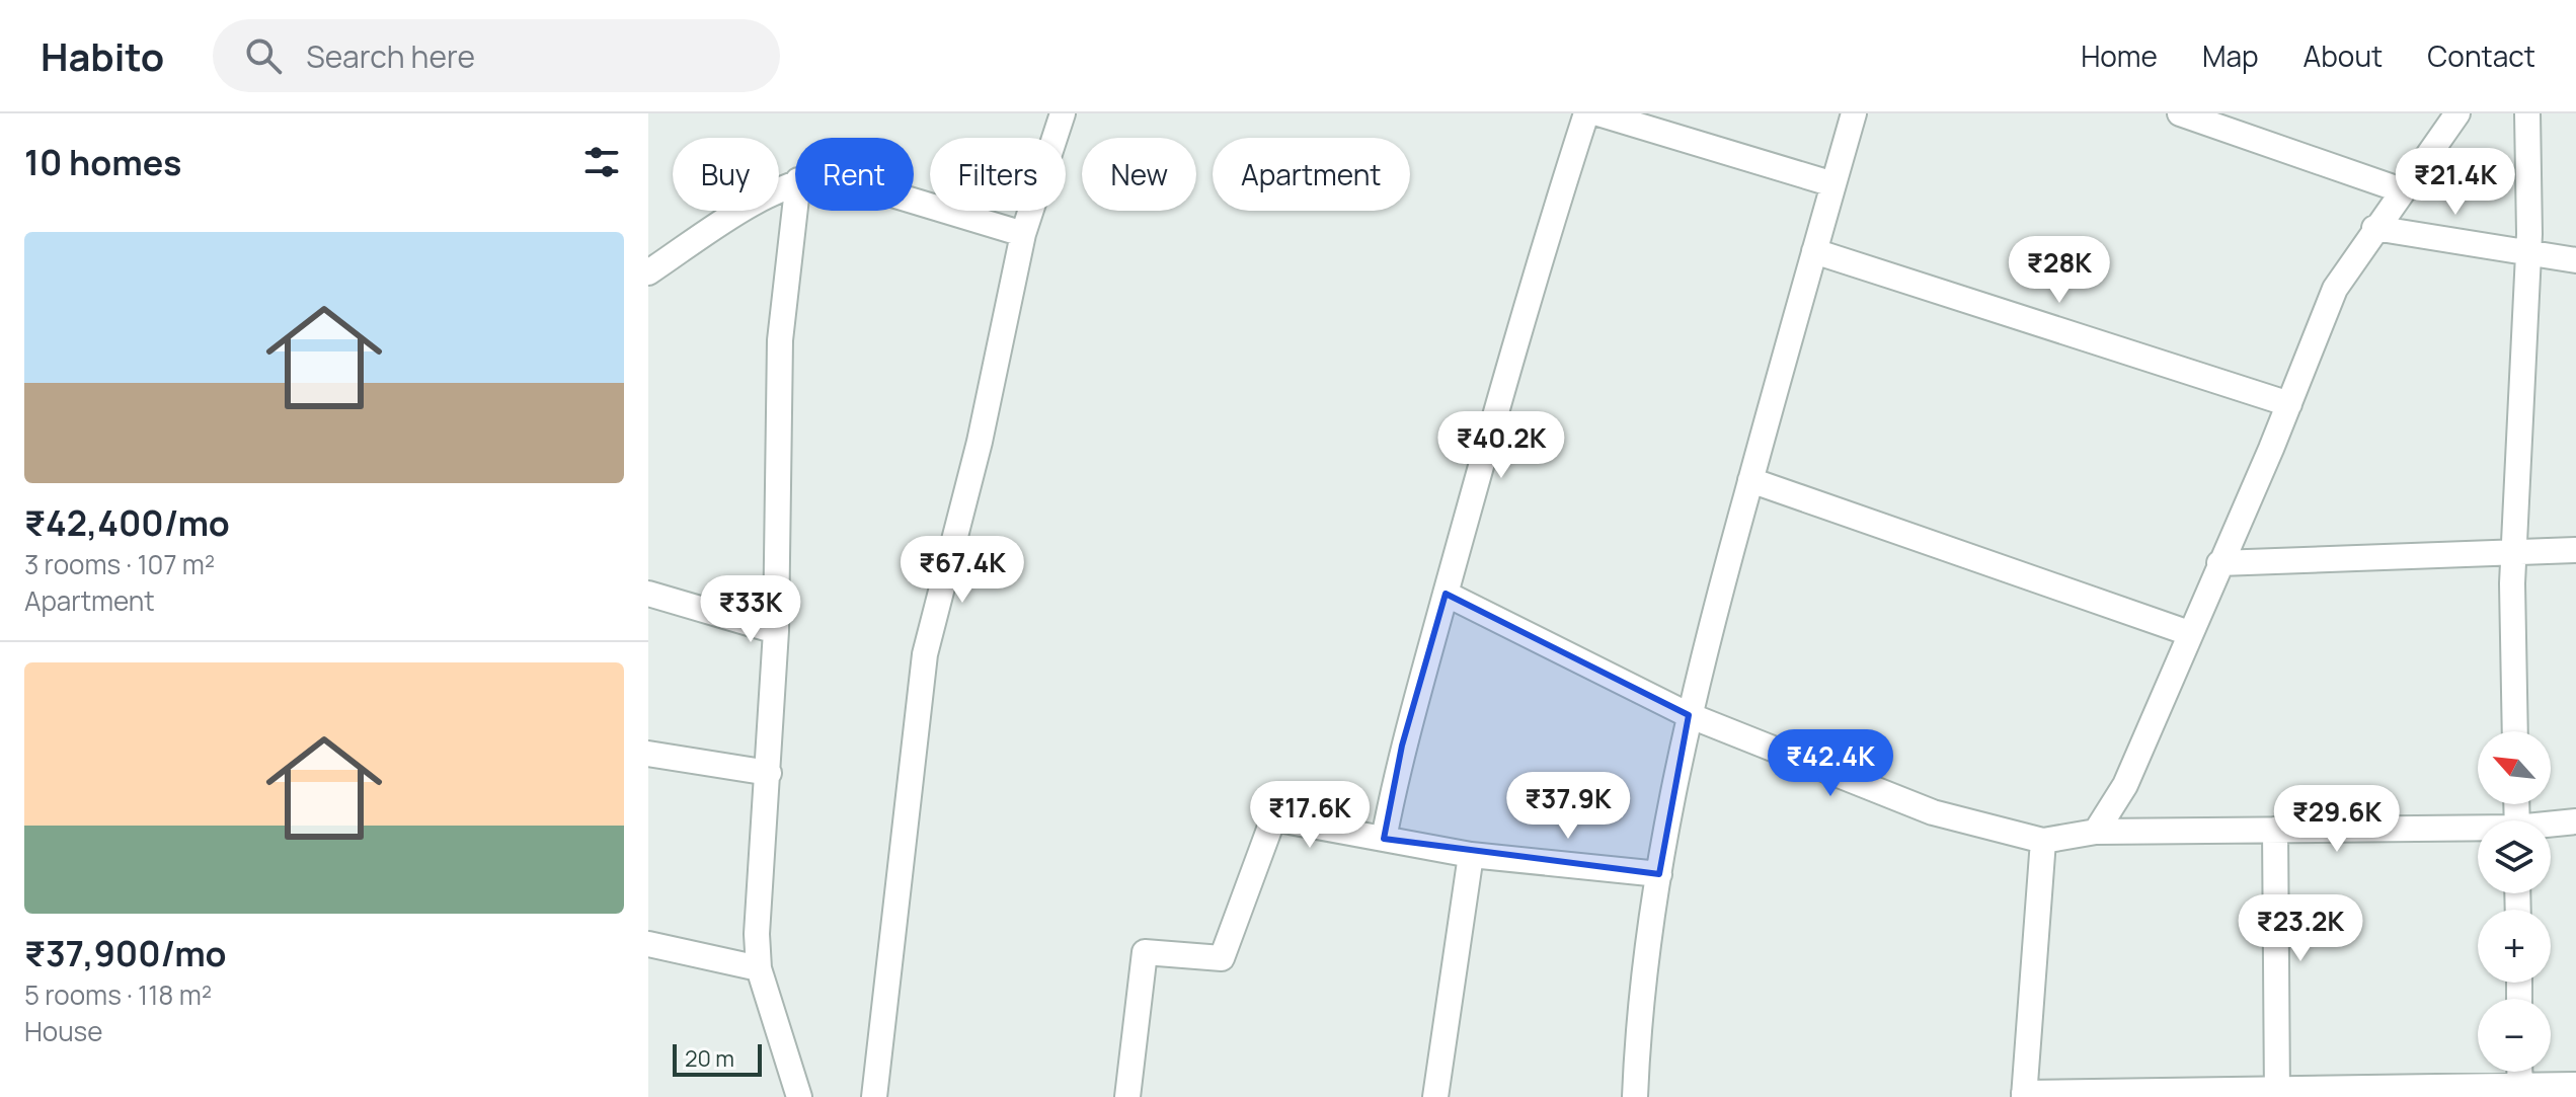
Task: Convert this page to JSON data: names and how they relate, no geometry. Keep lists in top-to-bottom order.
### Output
{
  "scale_bar": "20 m",
  "north": "top left",
  "page": {
    "header": "Habito",
    "search": "Search here",
    "nav": [
      "Home",
      "Map",
      "About",
      "Contact"
    ],
    "heading": "10 homes",
    "chip": [
      "Buy",
      "Rent",
      "Filters",
      "New",
      "Apartment"
    ],
    "price": [
      "₹21.4K",
      "₹28K",
      "₹40.2K",
      "₹67.4K",
      "₹33K",
      "₹42.4K",
      "₹37.9K",
      "₹17.6K",
      "₹29.6K",
      "₹23.2K"
    ],
    "list": [
      {
        "name": "₹42,400/mo",
        "note": "3 rooms · 107 m² · Apartment"
      },
      {
        "name": "₹37,900/mo",
        "note": "5 rooms · 118 m² · House"
      }
    ],
    "map_buttons": ["+", "−"],
    "scale": "20 m"
  }
}
